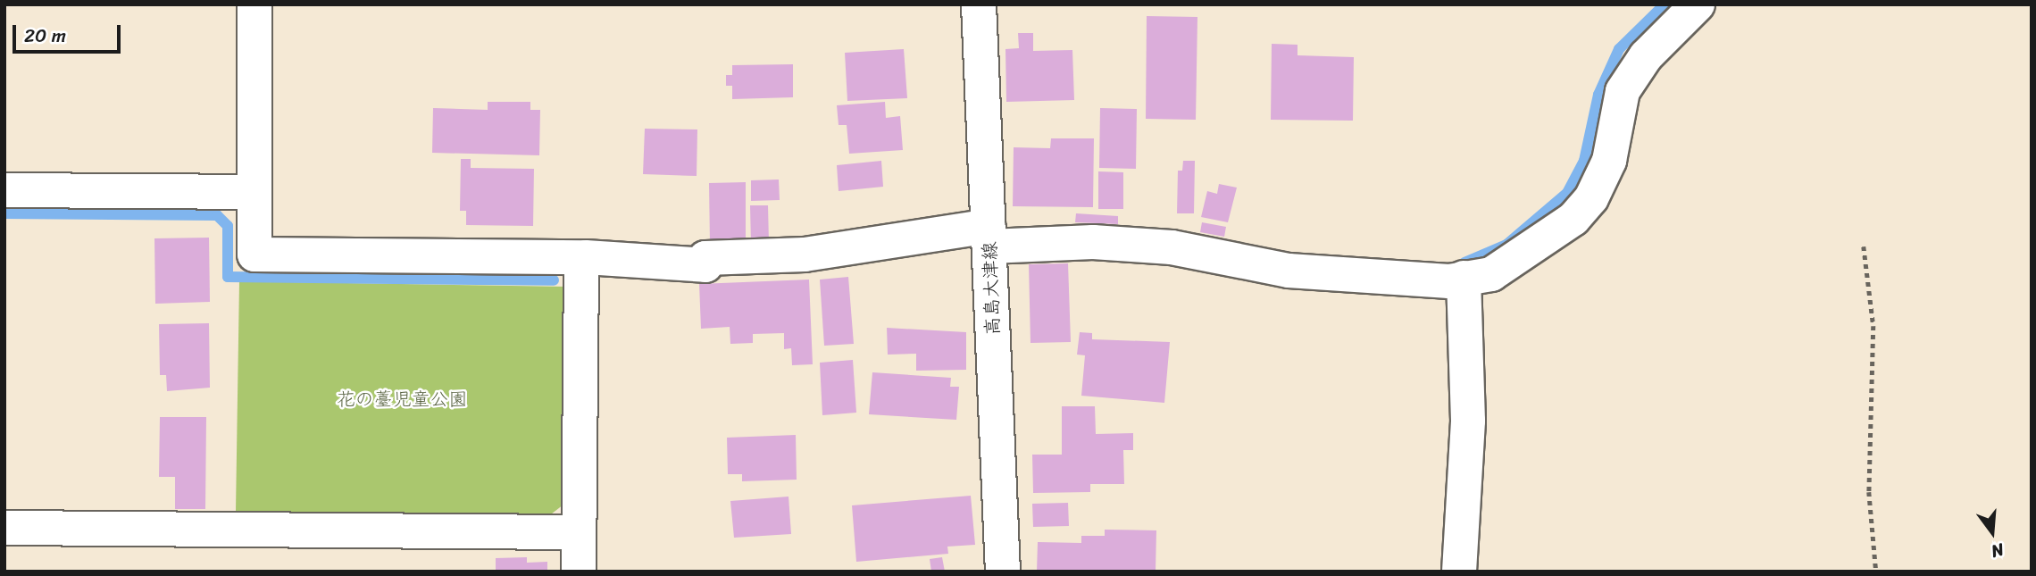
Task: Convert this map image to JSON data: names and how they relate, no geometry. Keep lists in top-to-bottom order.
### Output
{
  "streets": {
    "street": ["高島大津線"]
  },
  "parks": ["花の薹児童公園"],
  "scale_bar": "20 m",
  "north": "bottom"
}
